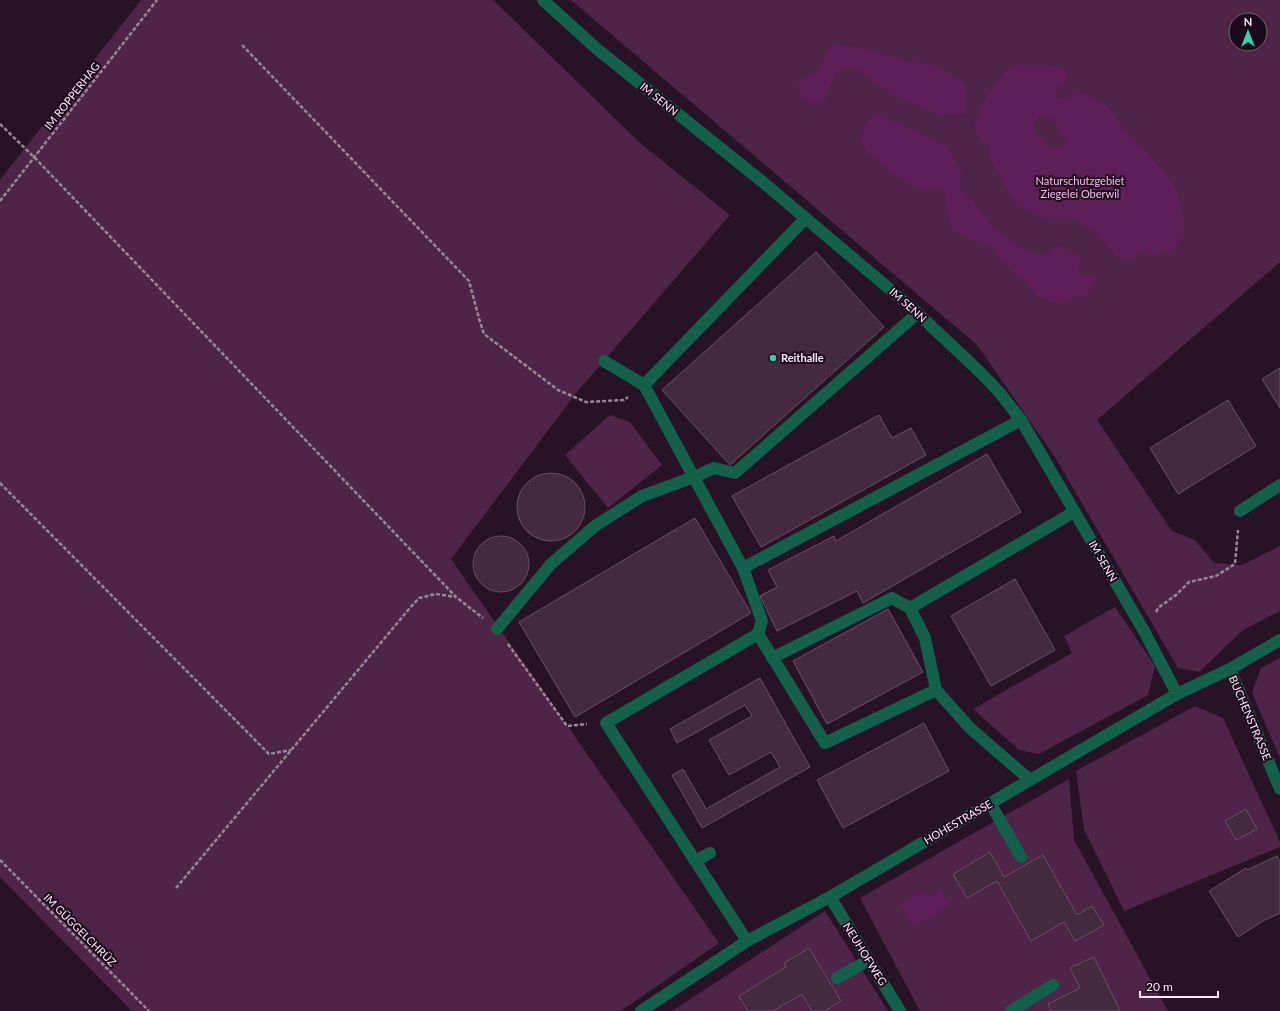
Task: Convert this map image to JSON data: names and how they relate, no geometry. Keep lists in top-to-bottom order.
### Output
{
  "streets": {
    "street": [
      "IM SENN",
      "BUCHENSTRASSE",
      "HOHESTRASSE",
      "NEUHOFWEG"
    ],
    "path": ["IM ROPPERHAG", "IM GÜGGELCHRÜZ"]
  },
  "crossings": [
    ["IM SENN", "HOHESTRASSE"],
    ["BUCHENSTRASSE", "HOHESTRASSE"],
    ["HOHESTRASSE", "NEUHOFWEG"]
  ],
  "parks": ["Naturschutzgebiet Ziegelei Oberwil"],
  "places": ["Reithalle"],
  "scale_bar": "20 m",
  "north": "top"
}
